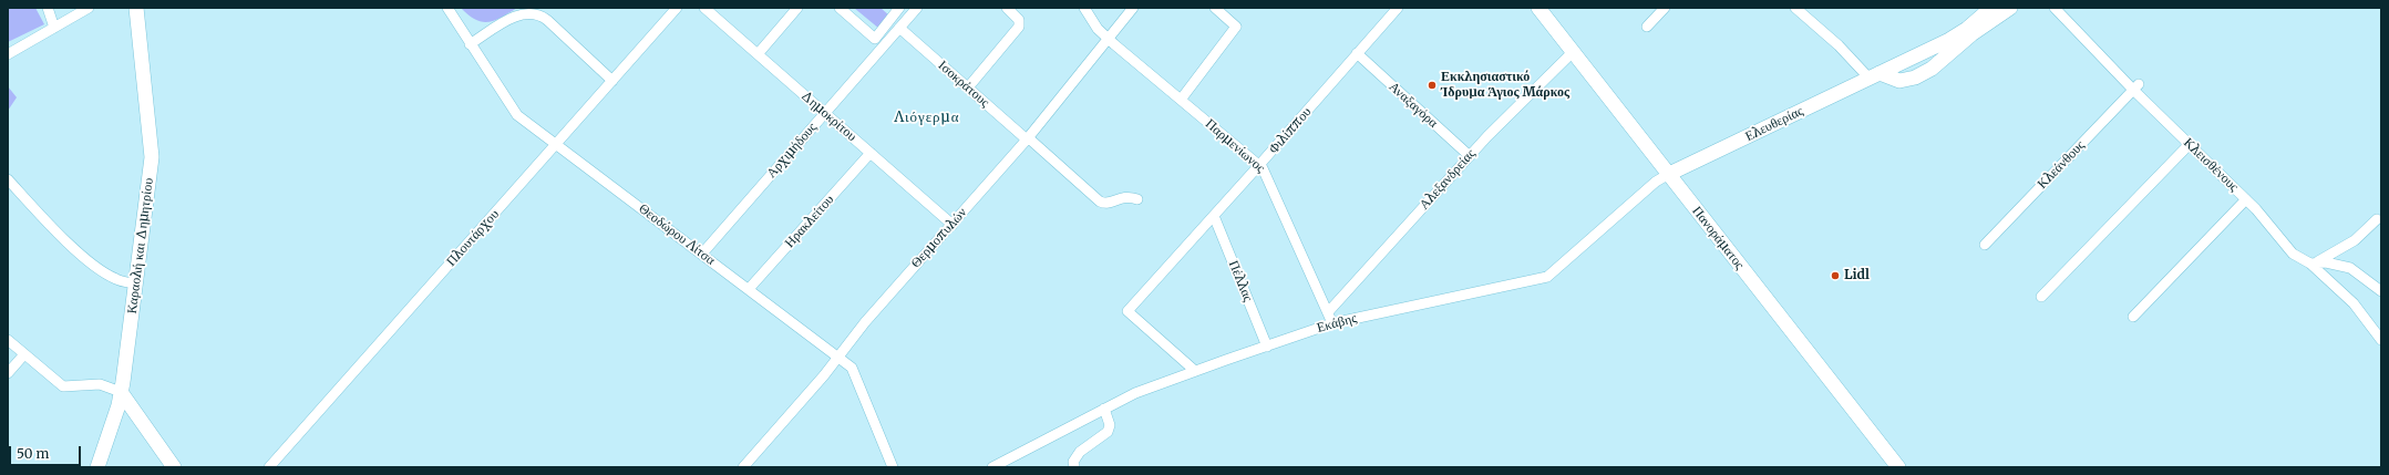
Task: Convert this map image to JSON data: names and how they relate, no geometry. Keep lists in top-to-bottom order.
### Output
{
  "streets": {
    "street": [
      "Ισοκράτους",
      "Αναξαγόρα",
      "Δημοκρίτου",
      "Ελευθερίας",
      "Φιλίππου",
      "Παρμενίωνος",
      "Αρχιμήδους",
      "Κλεάνθους",
      "Κλεισθένους",
      "Αλεξανδρείας",
      "Ηρακλείτου",
      "Θεοδώρου Λίτσα",
      "Πλουτάρχου",
      "Θερμοπυλών",
      "Πανοράματος",
      "Καραολή και Δημητρίου",
      "Πέλλας",
      "Εκάβης"
    ]
  },
  "crossings": [
    ["Ισοκράτους", "Αρχιμήδους"],
    ["Ισοκράτους", "Θερμοπυλών"],
    ["Αναξαγόρα", "Φιλίππου"],
    ["Αναξαγόρα", "Αλεξανδρείας"],
    ["Δημοκρίτου", "Αρχιμήδους"],
    ["Δημοκρίτου", "Ηρακλείτου"],
    ["Δημοκρίτου", "Θερμοπυλών"],
    ["Ελευθερίας", "Πανοράματος"],
    ["Ελευθερίας", "Εκάβης"],
    ["Φιλίππου", "Παρμενίωνος"],
    ["Φιλίππου", "Πέλλας"],
    ["Φιλίππου", "Εκάβης"],
    ["Παρμενίωνος", "Αλεξανδρείας"],
    ["Παρμενίωνος", "Θερμοπυλών"],
    ["Παρμενίωνος", "Εκάβης"],
    ["Αρχιμήδους", "Θεοδώρου Λίτσα"],
    ["Κλεάνθους", "Κλεισθένους"],
    ["Αλεξανδρείας", "Πανοράματος"],
    ["Ηρακλείτου", "Θεοδώρου Λίτσα"],
    ["Θεοδώρου Λίτσα", "Πλουτάρχου"],
    ["Θεοδώρου Λίτσα", "Θερμοπυλών"],
    ["Πανοράματος", "Εκάβης"],
    ["Πέλλας", "Εκάβης"]
  ],
  "districts": ["Λιόγερμα"],
  "places": ["Εκκλησιαστικό Ίδρυμα Άγιος Μάρκος", "Lidl"],
  "scale_bar": "50 m"
}
